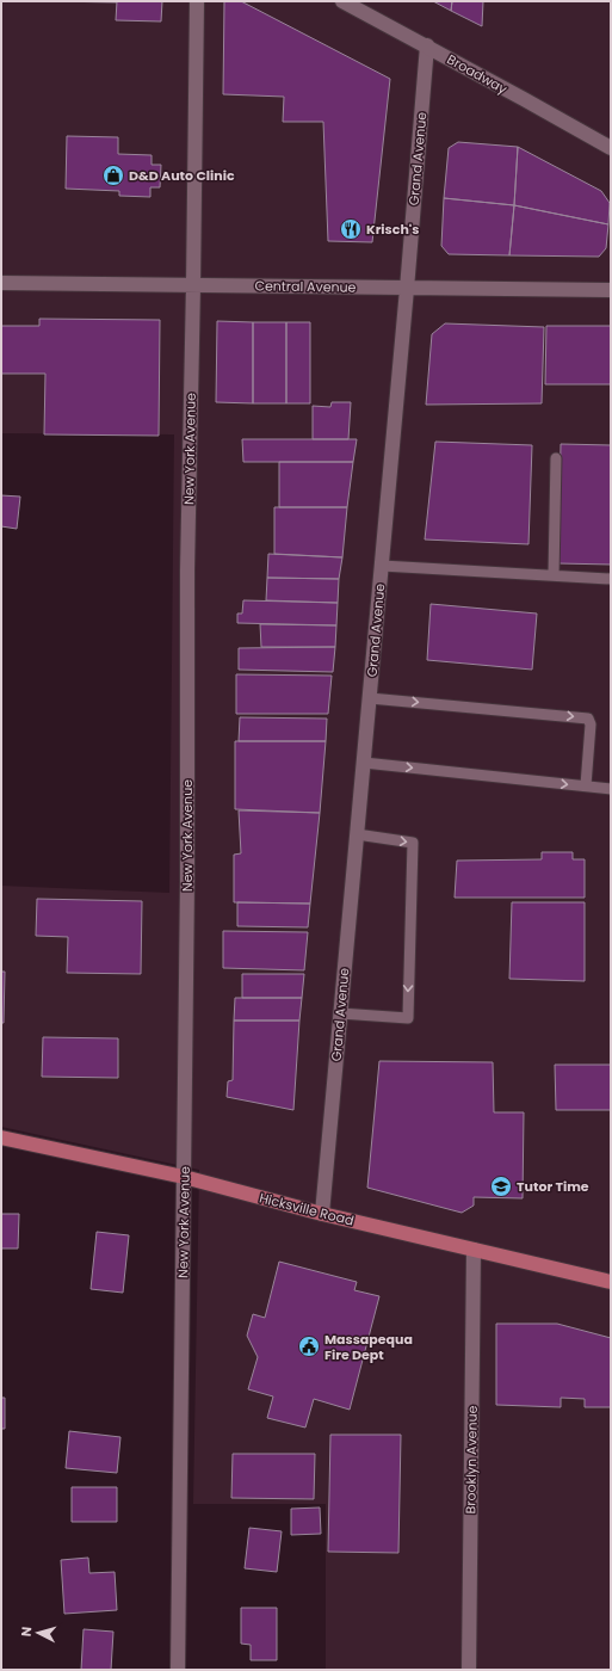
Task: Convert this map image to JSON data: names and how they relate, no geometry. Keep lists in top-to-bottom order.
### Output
{
  "streets": {
    "main road": ["Hicksville Road"],
    "street": [
      "Broadway",
      "Grand Avenue",
      "Central Avenue",
      "New York Avenue",
      "Brooklyn Avenue"
    ]
  },
  "crossings": [
    ["Broadway", "Grand Avenue"],
    ["Grand Avenue", "Central Avenue"],
    ["Grand Avenue", "Hicksville Road"],
    ["Central Avenue", "New York Avenue"],
    ["New York Avenue", "Hicksville Road"],
    ["Hicksville Road", "Brooklyn Avenue"]
  ],
  "places": {
    "shop": ["D&D Auto Clinic"],
    "restaurant": ["Krisch's"],
    "school or university": ["Tutor Time"],
    "public building": ["Massapequa Fire Dept"]
  },
  "north": "left"
}
